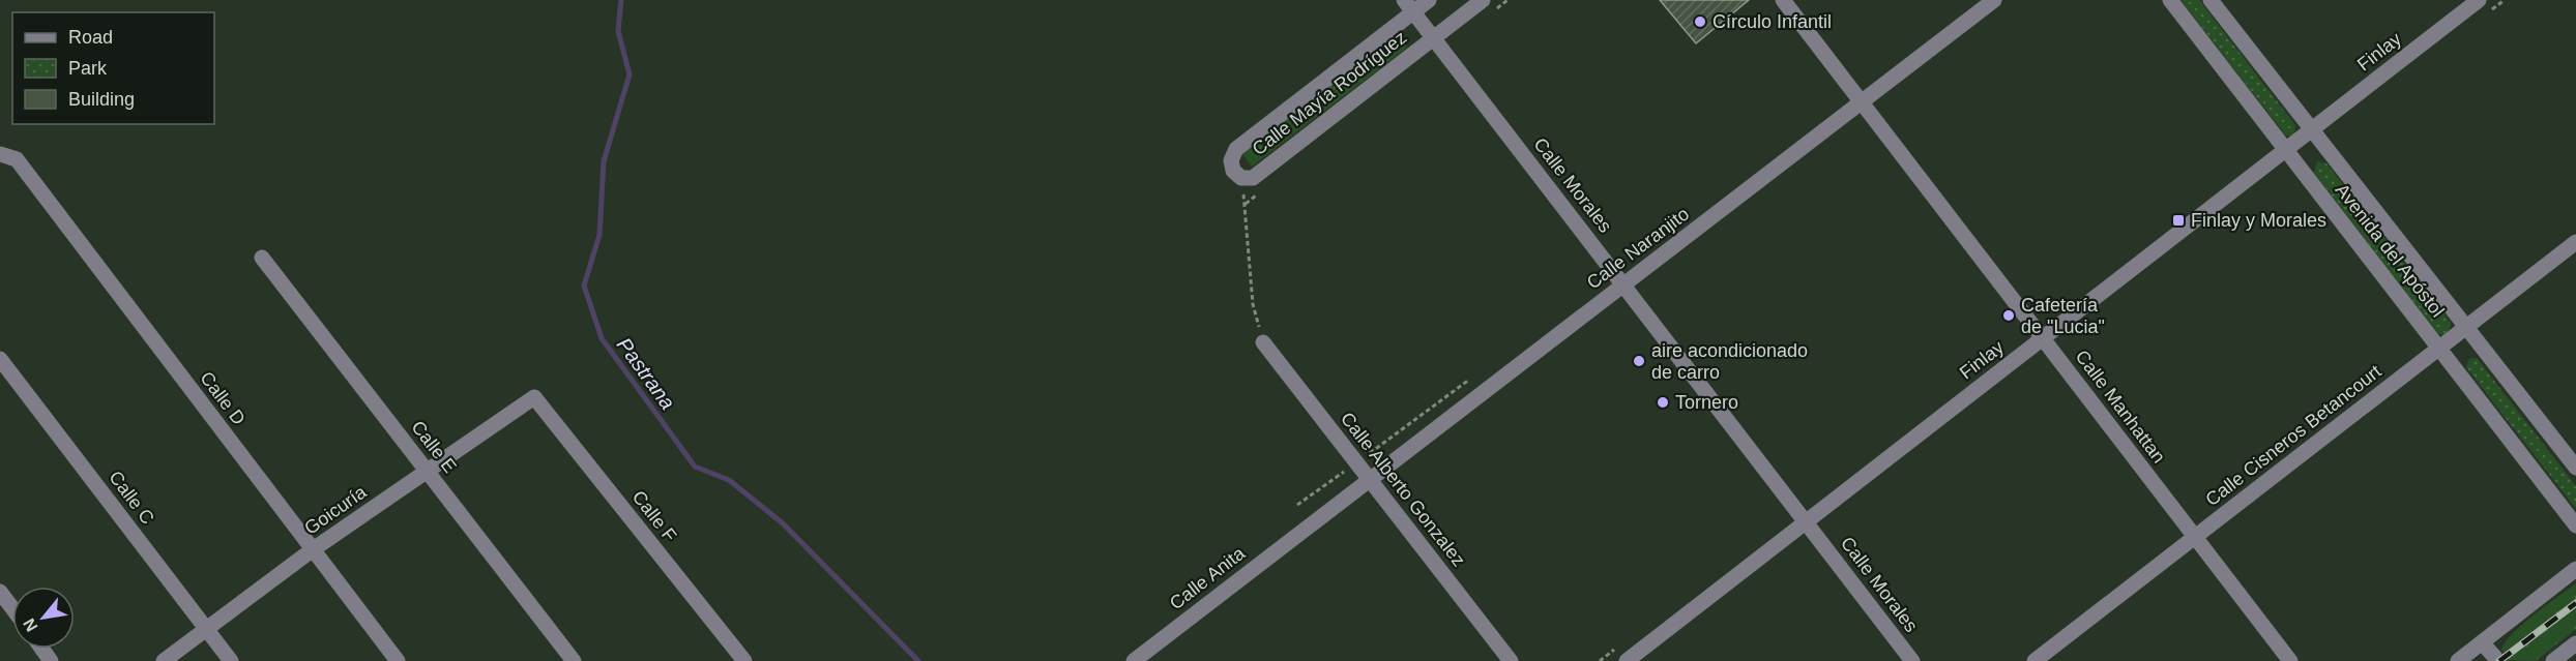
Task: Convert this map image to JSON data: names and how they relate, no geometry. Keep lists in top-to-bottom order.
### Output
{
  "streets": {
    "street": [
      "Finlay",
      "Calle Mayía Rodríguez",
      "Calle Morales",
      "Calle Naranjito",
      "Avenida del Apóstol",
      "Calle D",
      "Calle Manhattan",
      "Calle Cisneros Betancourt",
      "Calle E",
      "Calle Alberto Gonzalez",
      "Calle C",
      "Goicuría",
      "Calle F",
      "Calle Anita"
    ]
  },
  "crossings": [
    ["Finlay", "Calle Morales"],
    ["Finlay", "Avenida del Apóstol"],
    ["Finlay", "Calle Manhattan"],
    ["Calle Mayía Rodríguez", "Calle Morales"],
    ["Calle Morales", "Calle Naranjito"],
    ["Calle Naranjito", "Calle Manhattan"],
    ["Calle Naranjito", "Calle Alberto Gonzalez"],
    ["Calle Naranjito", "Calle Anita"],
    ["Avenida del Apóstol", "Calle Cisneros Betancourt"],
    ["Calle D", "Goicuría"],
    ["Calle Manhattan", "Calle Cisneros Betancourt"],
    ["Calle E", "Goicuría"],
    ["Calle C", "Goicuría"],
    ["Goicuría", "Calle F"]
  ],
  "water": ["Pastrana"],
  "places": {
    "other": [
      "Círculo Infantil",
      "Cafetería de \"Lucia\"",
      "aire acondicionado de carro",
      "Tornero"
    ],
    "transit": ["Finlay y Morales"]
  },
  "legend": ["Road", "Park", "Building"],
  "north": "bottom left"
}
